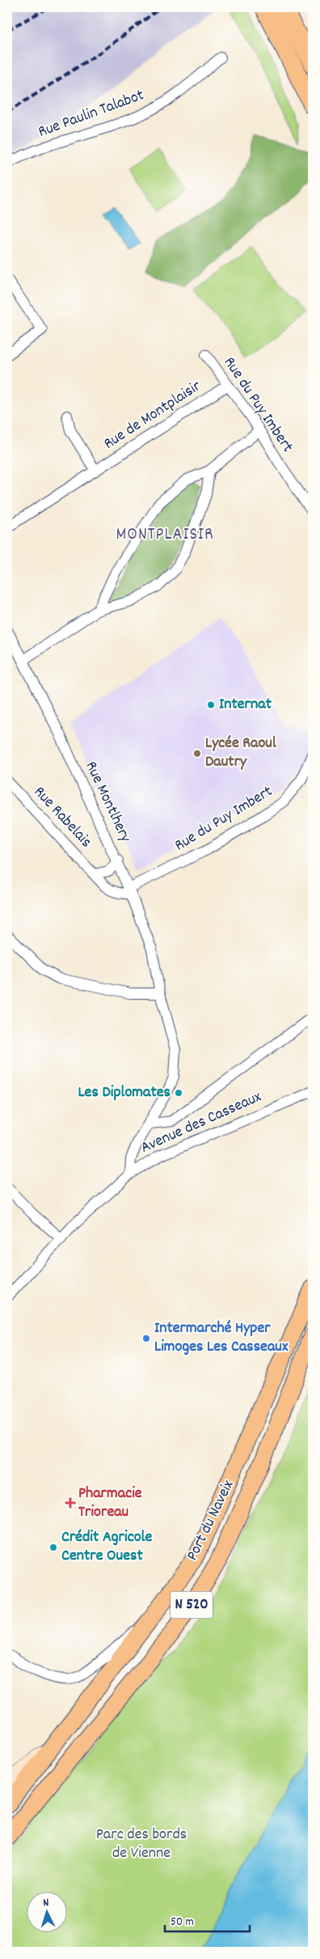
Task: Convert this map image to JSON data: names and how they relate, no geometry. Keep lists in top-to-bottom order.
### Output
{
  "streets": {
    "main road": ["Port du Naveix", "N 520"],
    "street": [
      "Rue Paulin Talabot",
      "Rue du Puy Imbert",
      "Rue de Montplaisir",
      "Rue Montlhery",
      "Rue Rabelais",
      "Avenue des Casseaux"
    ]
  },
  "crossings": [
    ["Rue du Puy Imbert", "Rue de Montplaisir"],
    ["Rue du Puy Imbert", "Rue Montlhery"],
    ["Rue du Puy Imbert", "Rue Rabelais"],
    ["Rue Montlhery", "Rue Rabelais"],
    ["Rue Montlhery", "Avenue des Casseaux"]
  ],
  "districts": ["MONTPLAISIR"],
  "parks": ["Parc des bords de Vienne"],
  "places": {
    "other": [
      "Internat",
      "Lycée Raoul Dautry",
      "Les Diplomates",
      "Intermarché Hyper Limoges Les Casseaux",
      "Crédit Agricole Centre Ouest"
    ],
    "health": ["Pharmacie Trioreau"]
  },
  "scale_bar": "50 m",
  "north": "top"
}
